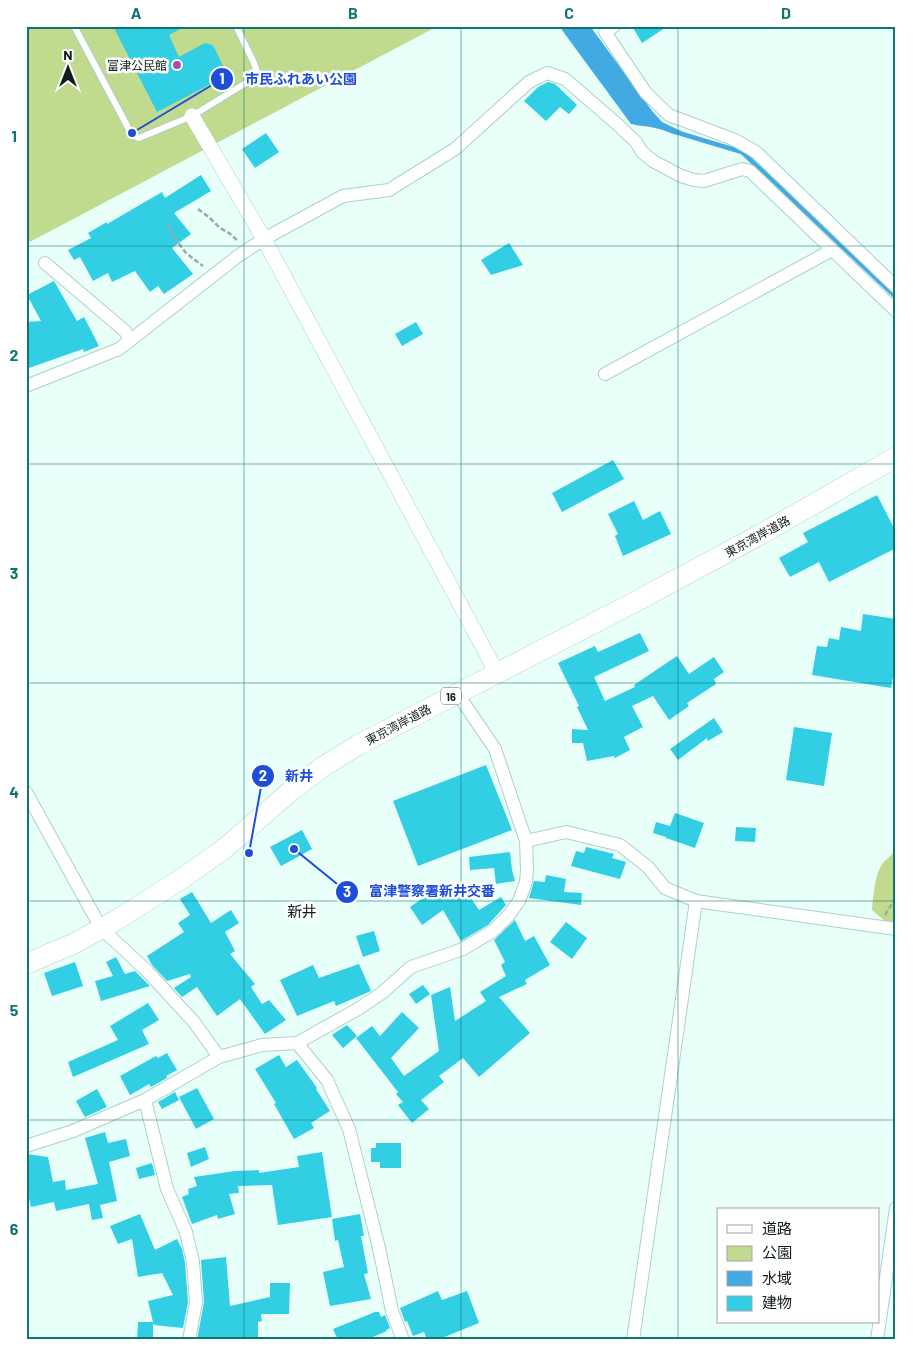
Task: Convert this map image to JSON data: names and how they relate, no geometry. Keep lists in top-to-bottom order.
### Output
{
  "streets": {
    "highway": ["東京湾岸道路", "16"]
  },
  "districts": ["新井"],
  "places": [
    "富津公民館",
    "市民ふれあい公園",
    "富津警察署新井交番",
    "新井"
  ],
  "legend": [
    "道路",
    "公園",
    "水域",
    "建物"
  ],
  "north": "top",
  "grid": {
    "columns": [
      "A",
      "B",
      "C",
      "D"
    ],
    "rows": [
      "1",
      "2",
      "3",
      "4",
      "5",
      "6"
    ]
  }
}
